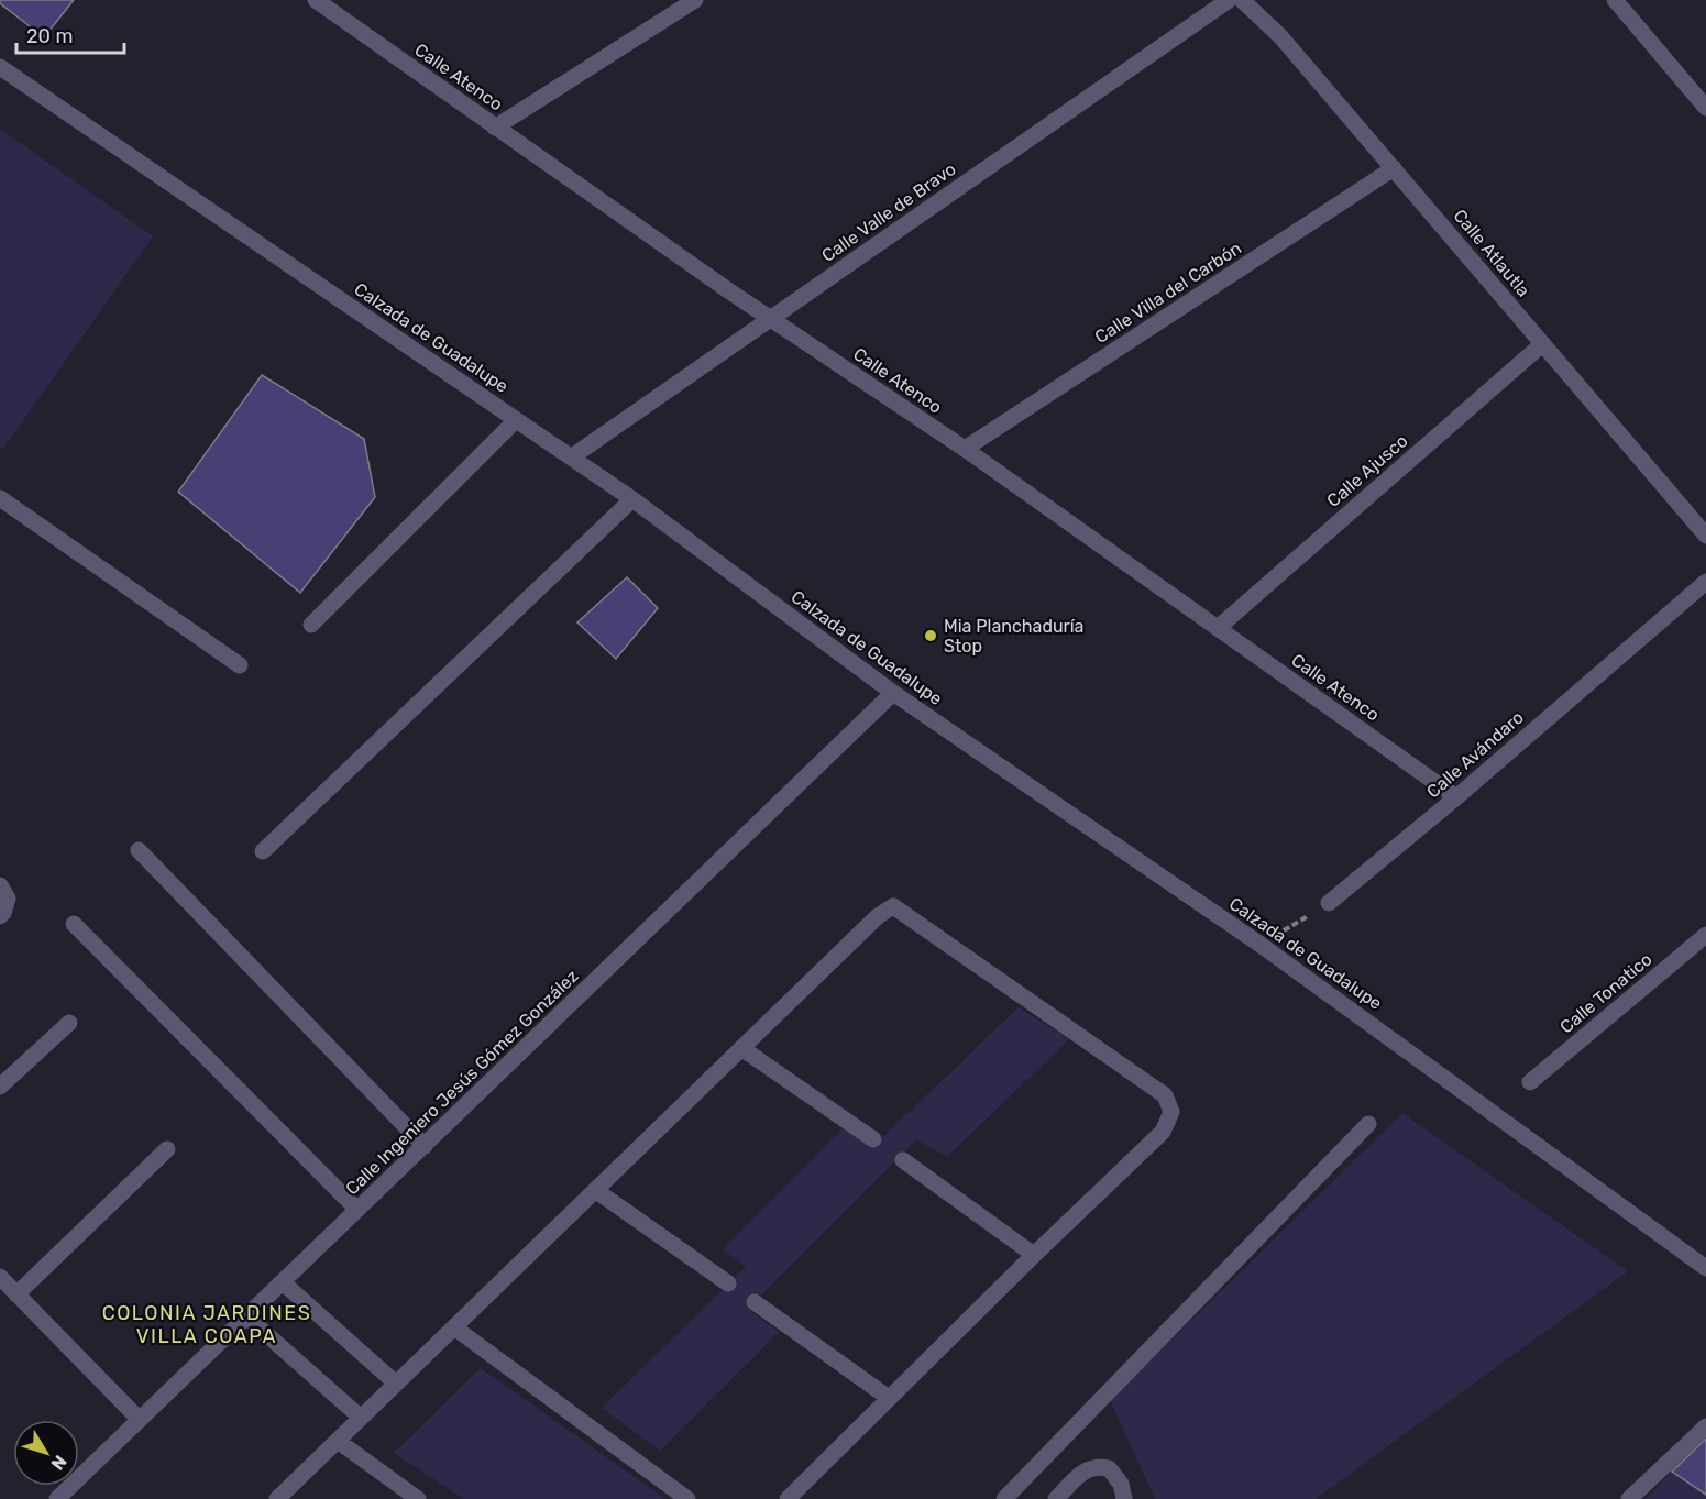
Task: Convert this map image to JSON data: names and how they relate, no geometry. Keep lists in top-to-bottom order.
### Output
{
  "streets": {
    "street": [
      "Calle Atenco",
      "Calle Valle de Bravo",
      "Calle Atlautla",
      "Calle Villa del Carbón",
      "Calzada de Guadalupe",
      "Calle Ajusco",
      "Calle Avándaro",
      "Calle Tonatico",
      "Calle Ingeniero Jesús Gómez González"
    ]
  },
  "crossings": [
    ["Calle Atenco", "Calle Valle de Bravo"],
    ["Calle Atenco", "Calle Villa del Carbón"],
    ["Calle Atenco", "Calle Ajusco"],
    ["Calle Atenco", "Calle Avándaro"],
    ["Calle Valle de Bravo", "Calzada de Guadalupe"],
    ["Calle Atlautla", "Calle Villa del Carbón"],
    ["Calle Atlautla", "Calle Ajusco"],
    ["Calzada de Guadalupe", "Calle Ingeniero Jesús Gómez González"]
  ],
  "districts": ["COLONIA JARDINES VILLA COAPA"],
  "places": ["Mia Planchaduría Stop"],
  "scale_bar": "20 m",
  "north": "bottom right"
}
